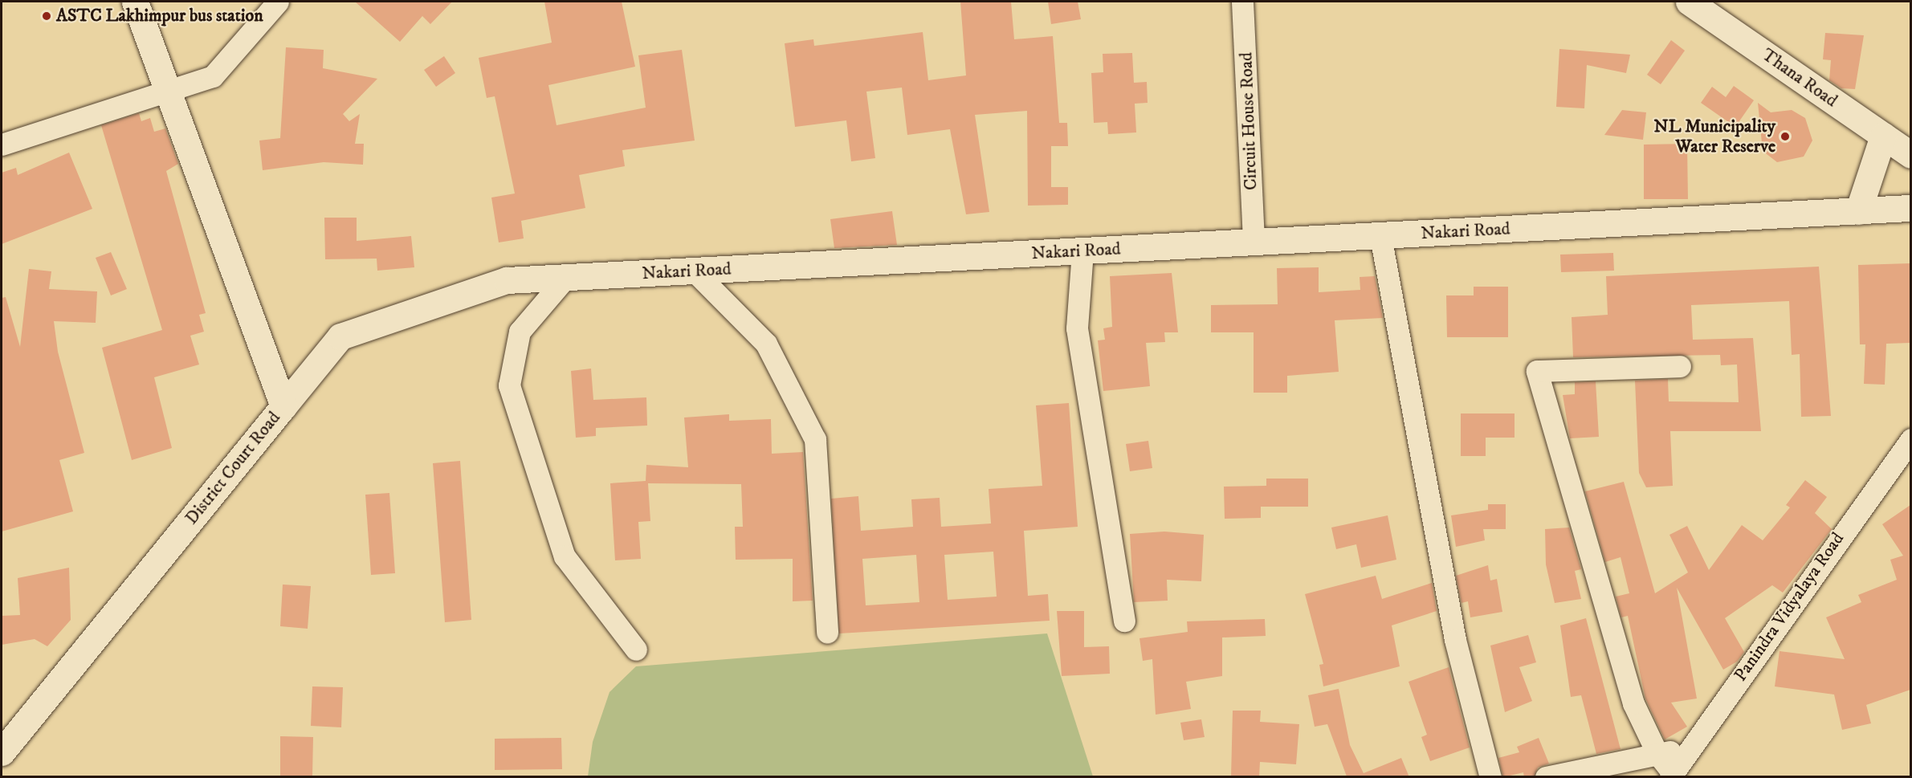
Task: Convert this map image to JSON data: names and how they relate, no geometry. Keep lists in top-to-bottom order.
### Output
{
  "streets": {
    "street": [
      "Thana Road",
      "Circuit House Road",
      "Nakari Road",
      "District Court Road",
      "Panindra Vidyalaya Road"
    ]
  },
  "crossings": [
    ["Circuit House Road", "Nakari Road"],
    ["Nakari Road", "District Court Road"]
  ],
  "places": ["ASTC Lakhimpur bus station", "NL Municipality Water Reserve"]
}
